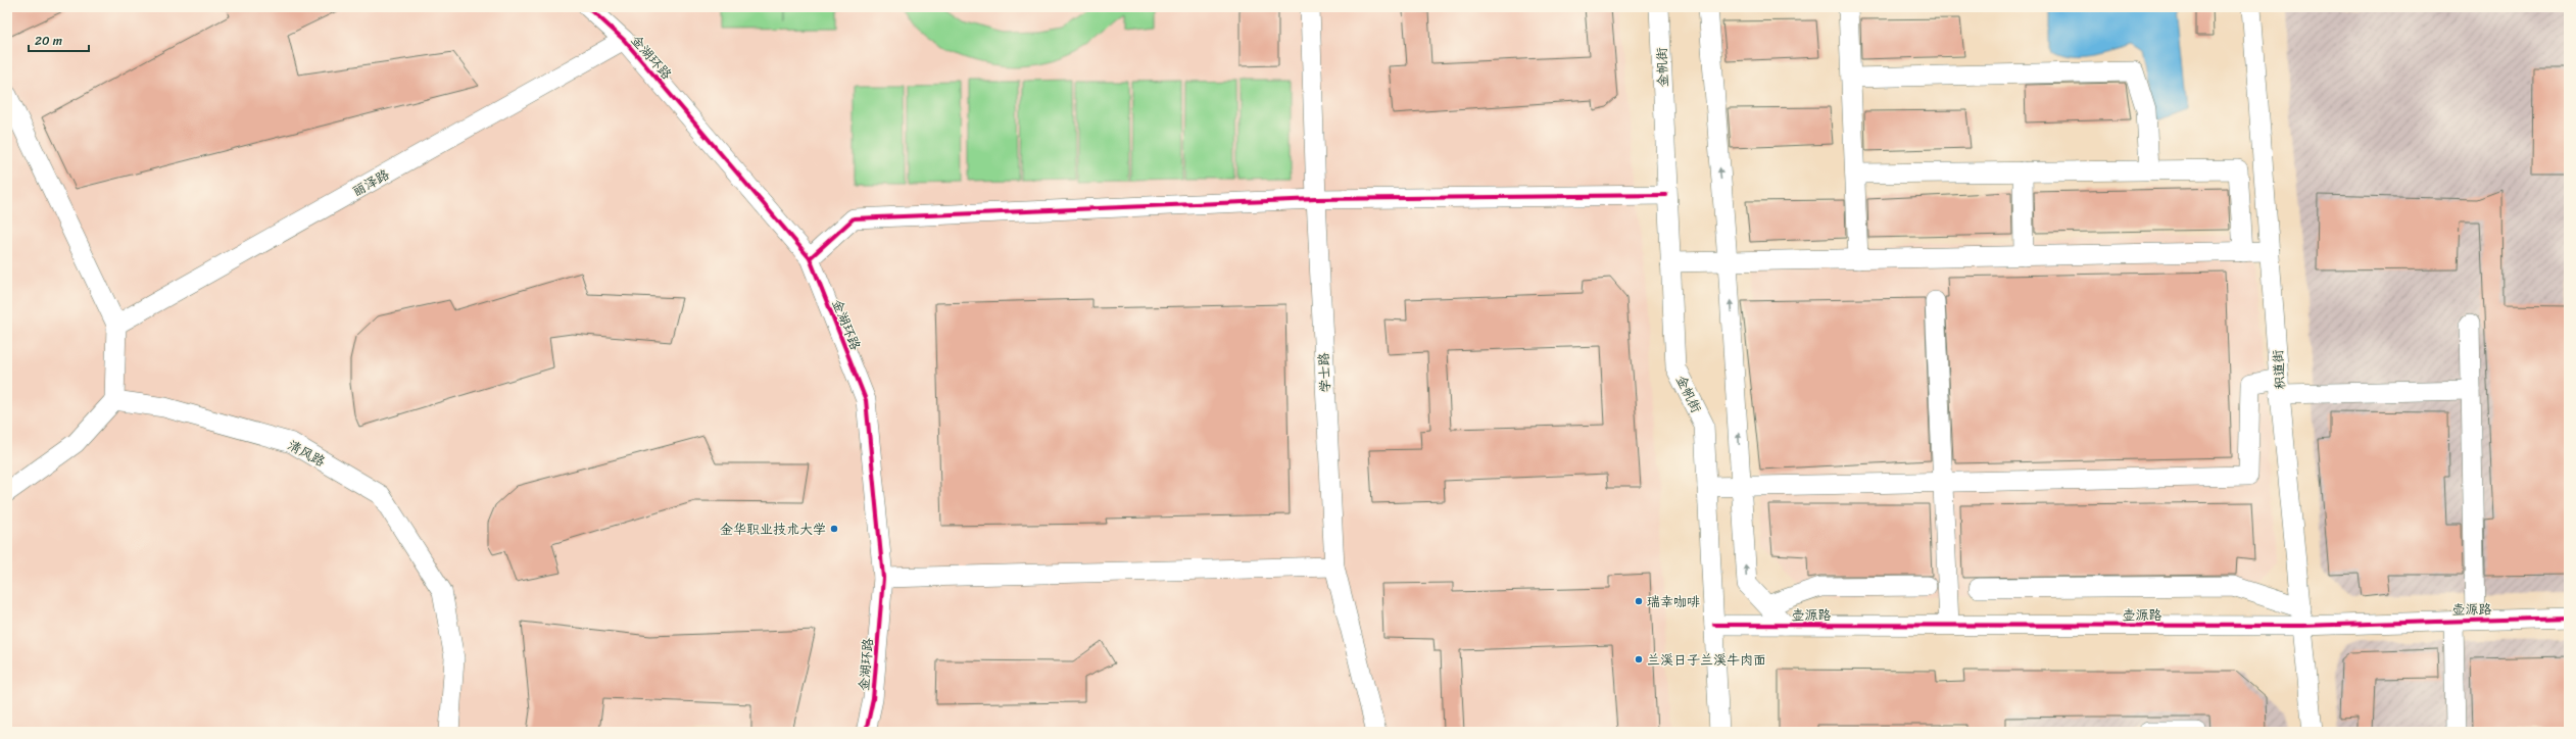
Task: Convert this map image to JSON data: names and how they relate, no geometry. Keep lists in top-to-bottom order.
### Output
{
  "streets": {
    "street": [
      "金湖环路",
      "金帆街",
      "丽泽路",
      "积道街",
      "学士路",
      "清风路",
      "壶源路"
    ]
  },
  "crossings": [
    ["金湖环路", "丽泽路"],
    ["金帆街", "壶源路"],
    ["积道街", "壶源路"]
  ],
  "places": ["金华职业技术大学", "瑞幸咖啡", "兰溪日子兰溪牛肉面"],
  "scale_bar": "20 m"
}
